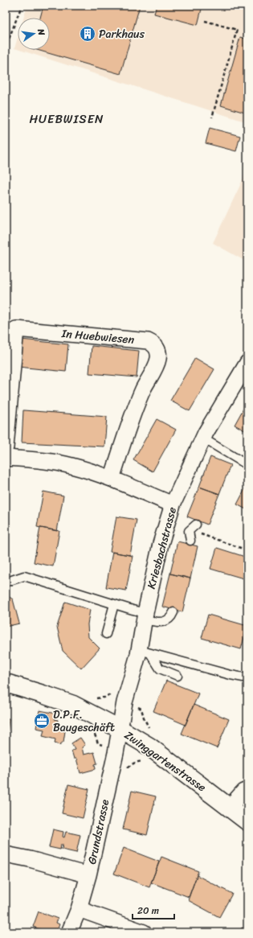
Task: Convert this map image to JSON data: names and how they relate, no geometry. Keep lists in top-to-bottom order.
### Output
{
  "streets": {
    "street": [
      "In Huebwiesen",
      "Kriesbachstrasse",
      "Zwinggartenstrasse",
      "Grundstrasse"
    ]
  },
  "crossings": [
    ["Kriesbachstrasse", "Zwinggartenstrasse"],
    ["Kriesbachstrasse", "Grundstrasse"],
    ["Zwinggartenstrasse", "Grundstrasse"]
  ],
  "districts": ["HUEBWISEN"],
  "places": {
    "building": ["Parkhaus"],
    "office": ["D.P.F. Baugeschäft"]
  },
  "scale_bar": "20 m",
  "north": "right"
}
